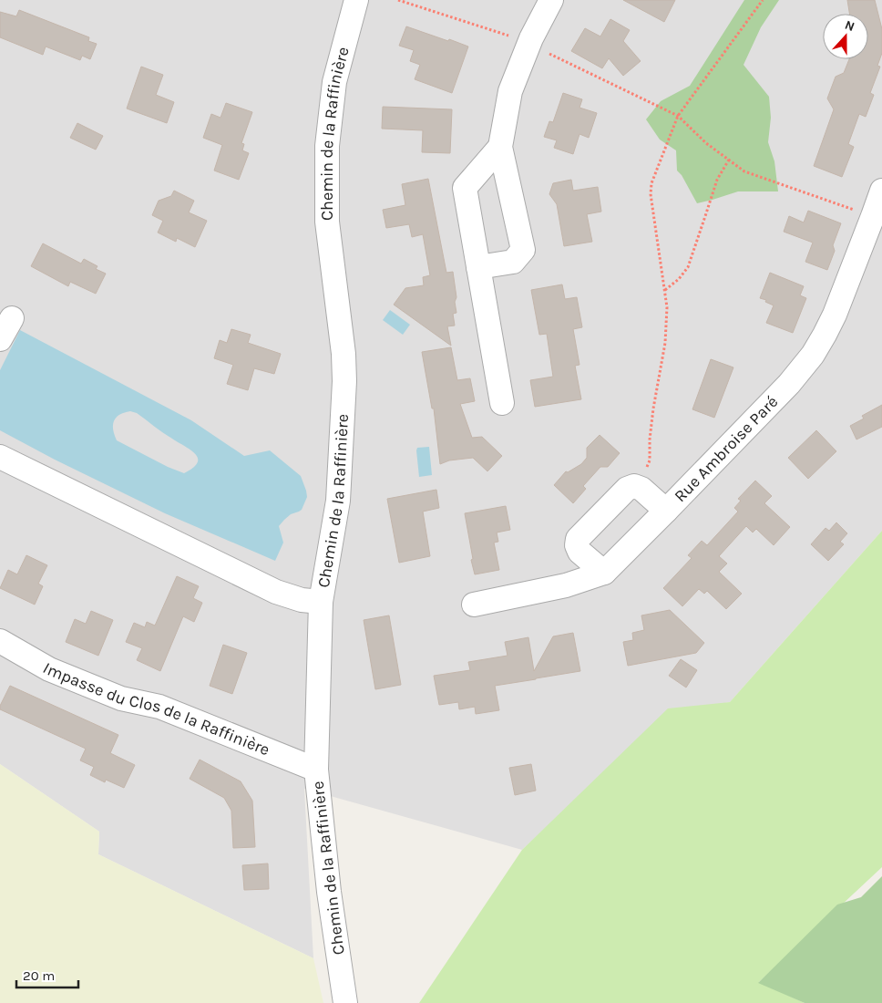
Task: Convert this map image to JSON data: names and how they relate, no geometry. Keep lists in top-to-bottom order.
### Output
{
  "streets": {
    "street": ["Chemin de la Raffinière", "Rue Ambroise Paré", "Impasse du Clos de la Raffinière"]
  },
  "crossings": [
    ["Chemin de la Raffinière", "Impasse du Clos de la Raffinière"]
  ],
  "scale_bar": "20 m",
  "north": "top"
}
